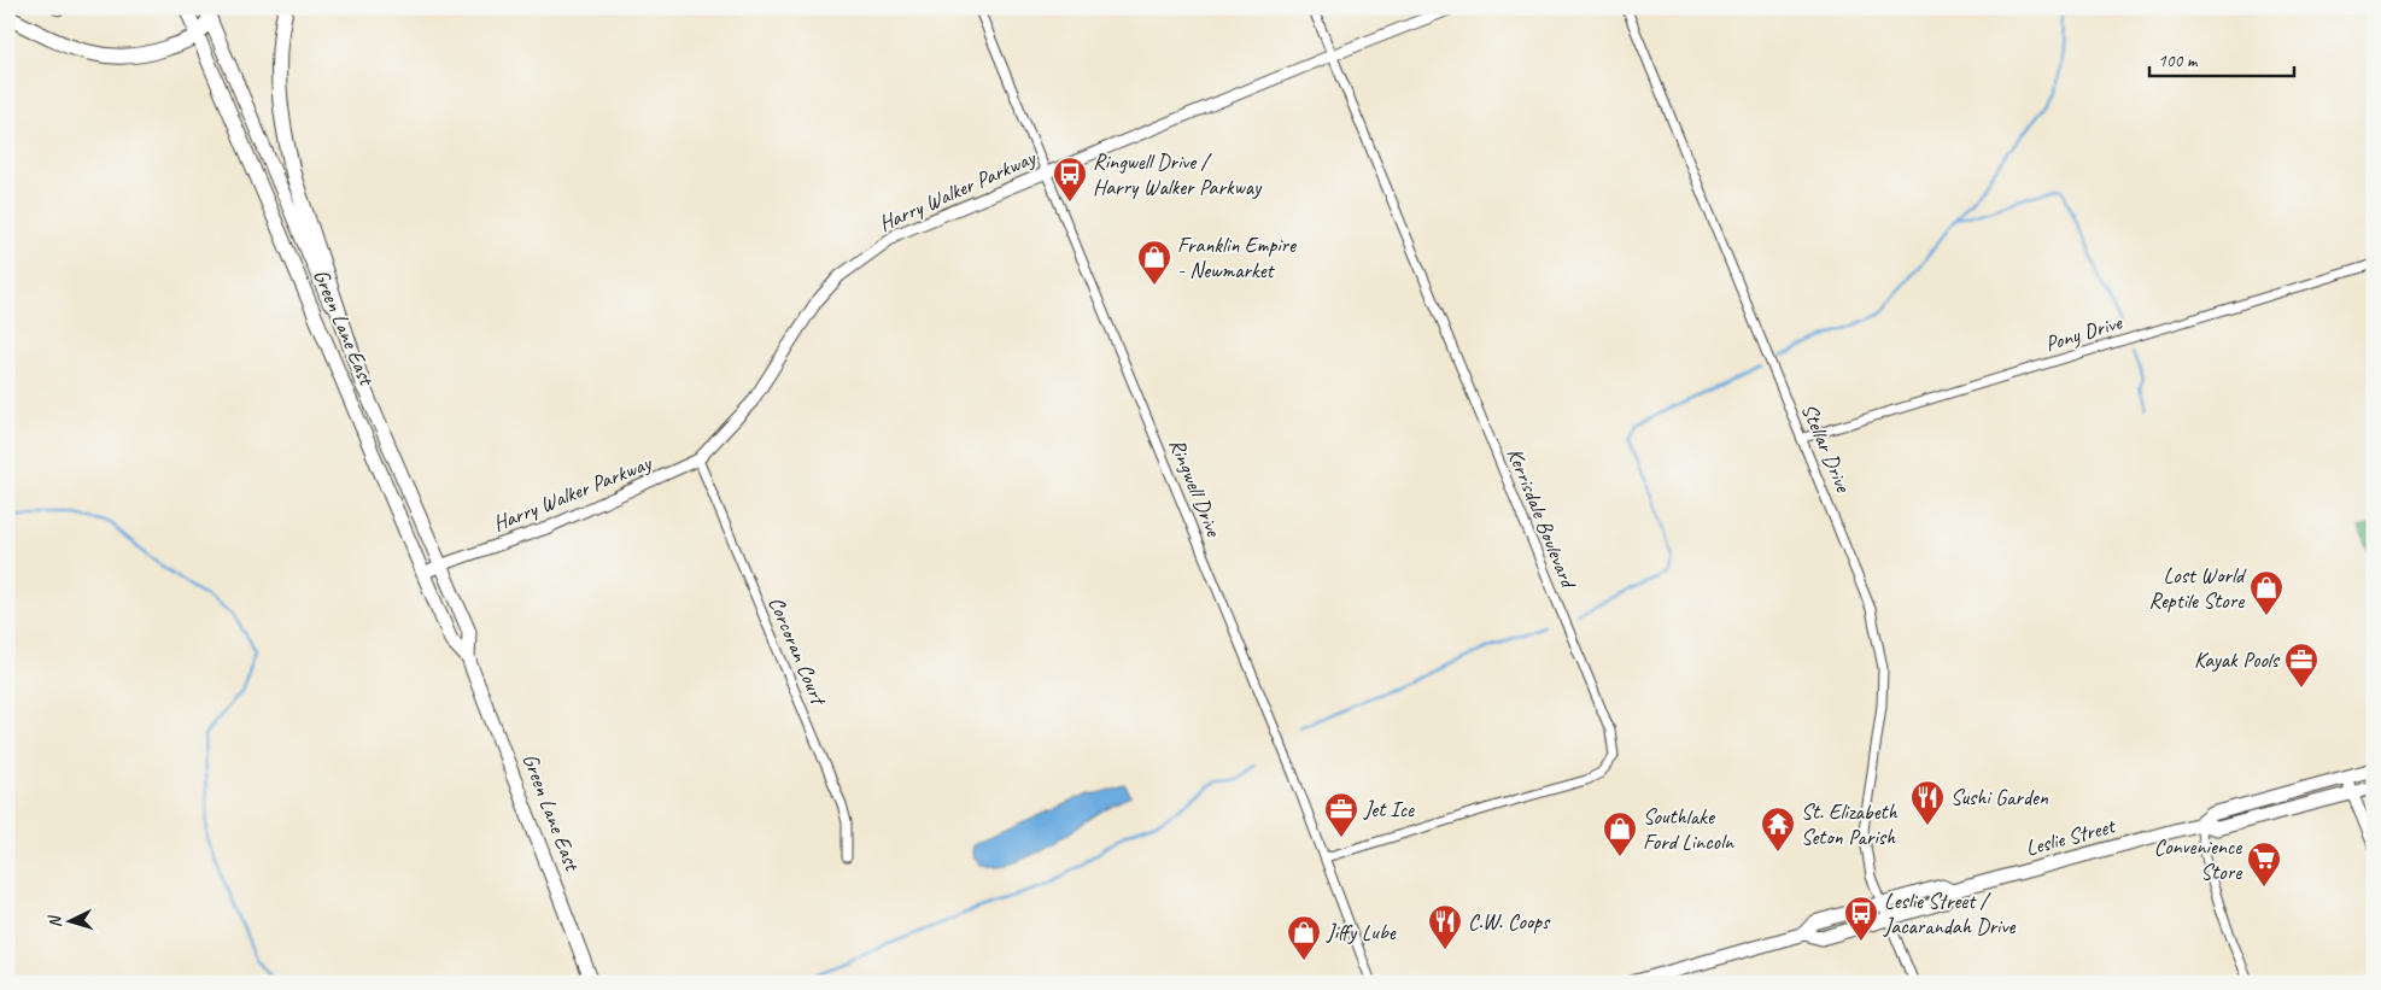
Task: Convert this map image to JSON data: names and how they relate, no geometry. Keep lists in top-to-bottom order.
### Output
{
  "streets": {
    "main road": ["Green Lane East", "Leslie Street"],
    "street": [
      "Harry Walker Parkway",
      "Pony Drive",
      "Stellar Drive",
      "Ringwell Drive",
      "Kerrisdale Boulevard",
      "Corcoran Court"
    ]
  },
  "crossings": [
    ["Harry Walker Parkway", "Green Lane East"],
    ["Harry Walker Parkway", "Ringwell Drive"],
    ["Harry Walker Parkway", "Kerrisdale Boulevard"],
    ["Harry Walker Parkway", "Corcoran Court"],
    ["Pony Drive", "Stellar Drive"],
    ["Stellar Drive", "Leslie Street"],
    ["Ringwell Drive", "Kerrisdale Boulevard"]
  ],
  "places": {
    "bus stop": ["Ringwell Drive / Harry Walker Parkway", "Leslie Street / Jacarandah Drive"],
    "shop": [
      "Franklin Empire - Newmarket",
      "Lost World Reptile Store",
      "Southlake Ford Lincoln",
      "Jiffy Lube"
    ],
    "office": ["Kayak Pools", "Jet Ice"],
    "restaurant": ["Sushi Garden", "C.W. Coops"],
    "temple": ["St. Elizabeth Seton Parish"],
    "supermarket": ["Convenience Store"]
  },
  "scale_bar": "100 m",
  "north": "left"
}
